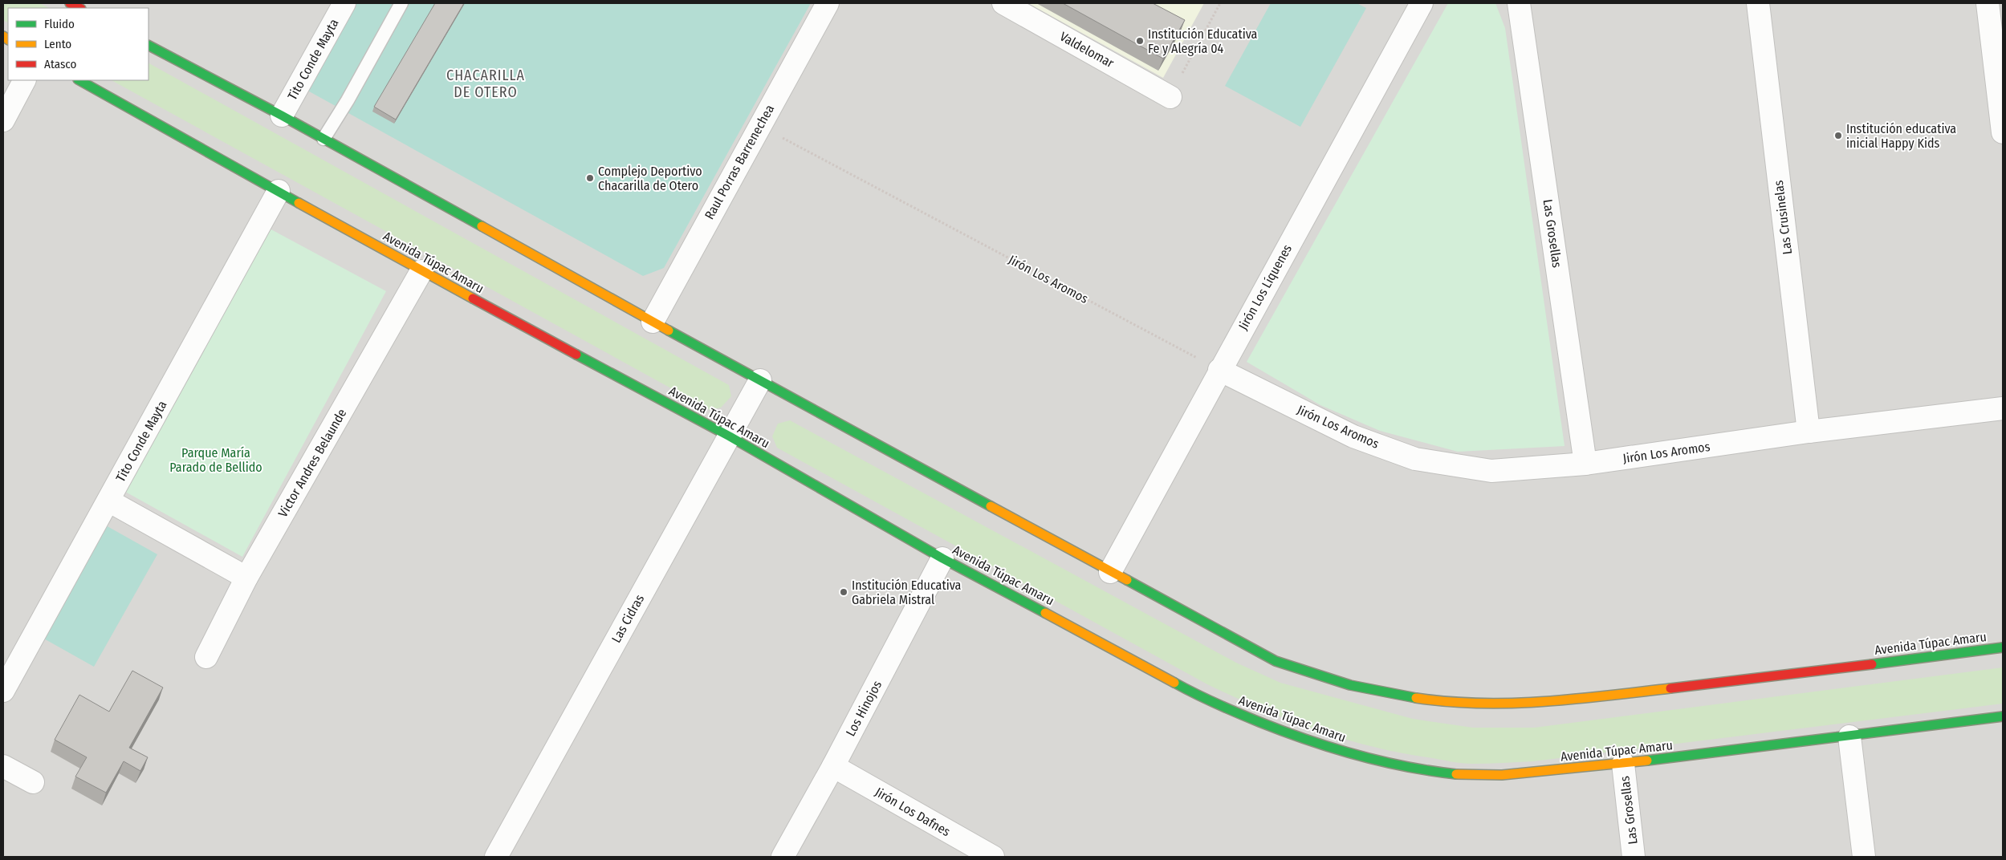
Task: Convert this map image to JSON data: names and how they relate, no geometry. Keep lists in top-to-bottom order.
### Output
{
  "streets": {
    "main road": ["Avenida Túpac Amaru"],
    "street": [
      "Valdelomar",
      "Tito Conde Mayta",
      "Raul Porras Barrenechea",
      "Las Crusinelas",
      "Las Grosellas",
      "Jirón Los Aromos",
      "Jirón Los Líquenes",
      "Victor Andres Belaunde",
      "Las Cidras",
      "Los Hinojos",
      "Jirón Los Dafnes"
    ]
  },
  "crossings": [
    ["Tito Conde Mayta", "Avenida Túpac Amaru"],
    ["Raul Porras Barrenechea", "Avenida Túpac Amaru"],
    ["Raul Porras Barrenechea", "Jirón Los Aromos"],
    ["Las Crusinelas", "Jirón Los Aromos"],
    ["Las Grosellas", "Avenida Túpac Amaru"],
    ["Las Grosellas", "Jirón Los Aromos"],
    ["Avenida Túpac Amaru", "Jirón Los Líquenes"],
    ["Avenida Túpac Amaru", "Victor Andres Belaunde"],
    ["Avenida Túpac Amaru", "Las Cidras"],
    ["Avenida Túpac Amaru", "Los Hinojos"],
    ["Jirón Los Aromos", "Jirón Los Líquenes"],
    ["Los Hinojos", "Jirón Los Dafnes"]
  ],
  "districts": ["CHACARILLA DE OTERO"],
  "parks": ["Parque María Parado de Bellido"],
  "places": [
    "Institución Educativa Fe y Alegría 04",
    "Institución educativa inicial Happy Kids",
    "Complejo Deportivo Chacarilla de Otero",
    "Institución Educativa Gabriela Mistral"
  ],
  "legend": ["Fluido", "Lento", "Atasco"]
}
